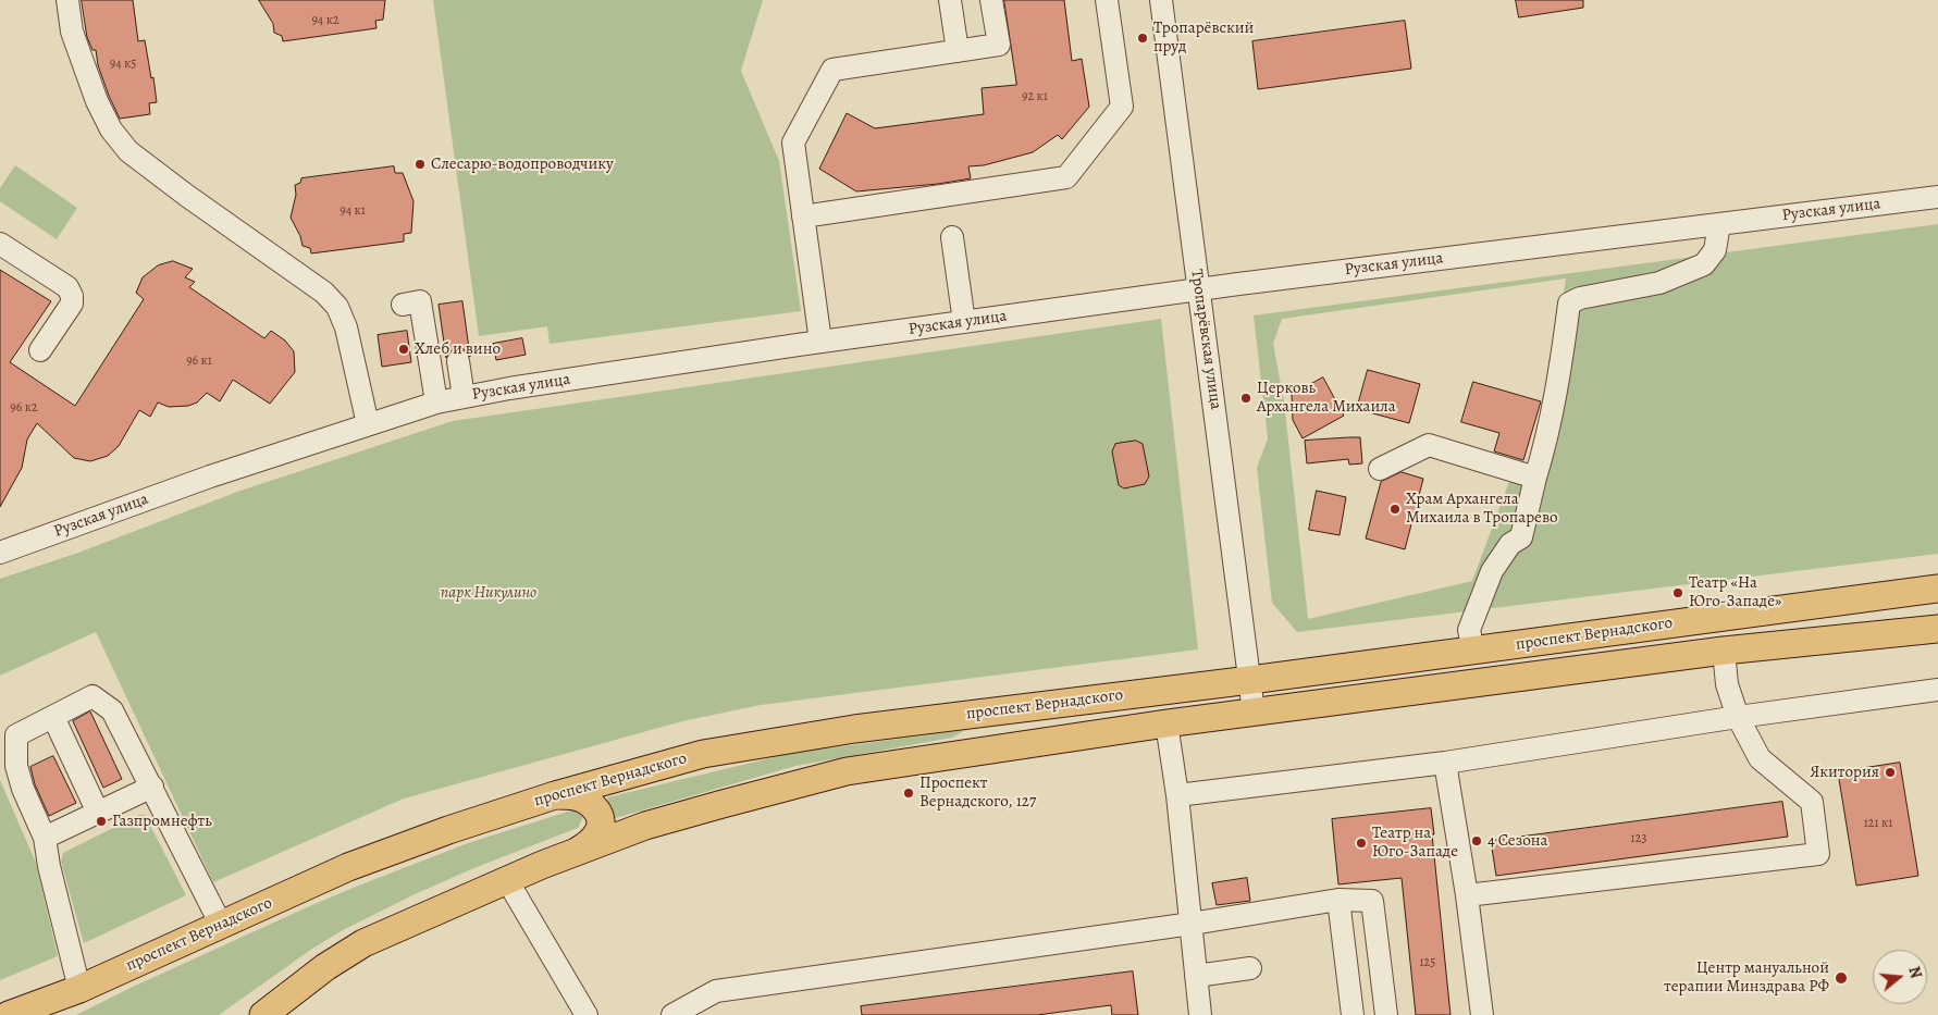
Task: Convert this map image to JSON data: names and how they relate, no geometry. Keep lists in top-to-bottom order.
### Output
{
  "streets": {
    "main road": ["проспект Вернадского"],
    "street": ["Рузская улица", "Тропарёвская улица"]
  },
  "crossings": [
    ["Рузская улица", "Тропарёвская улица"],
    ["Тропарёвская улица", "проспект Вернадского"]
  ],
  "parks": ["парк Никулино"],
  "places": [
    "Тропарёвский пруд",
    "Слесарю-водопроводчику",
    "Хлеб и вино",
    "Церковь Архангела Михаила",
    "Храм Архангела Михаила в Тропарево",
    "Театр «На Юго-Западе»",
    "Якитория",
    "Проспект Вернадского, 127",
    "Газпромнефть",
    "4 Сезона",
    "Театр на Юго-Западе",
    "Центр мануальной терапии Минздрава РФ"
  ],
  "house_numbers": [
    "94 к2",
    "94 к5",
    "92 к1",
    "94 к1",
    "96 к1",
    "96 к2",
    "121 к1",
    "123",
    "125"
  ],
  "north": "right"
}
